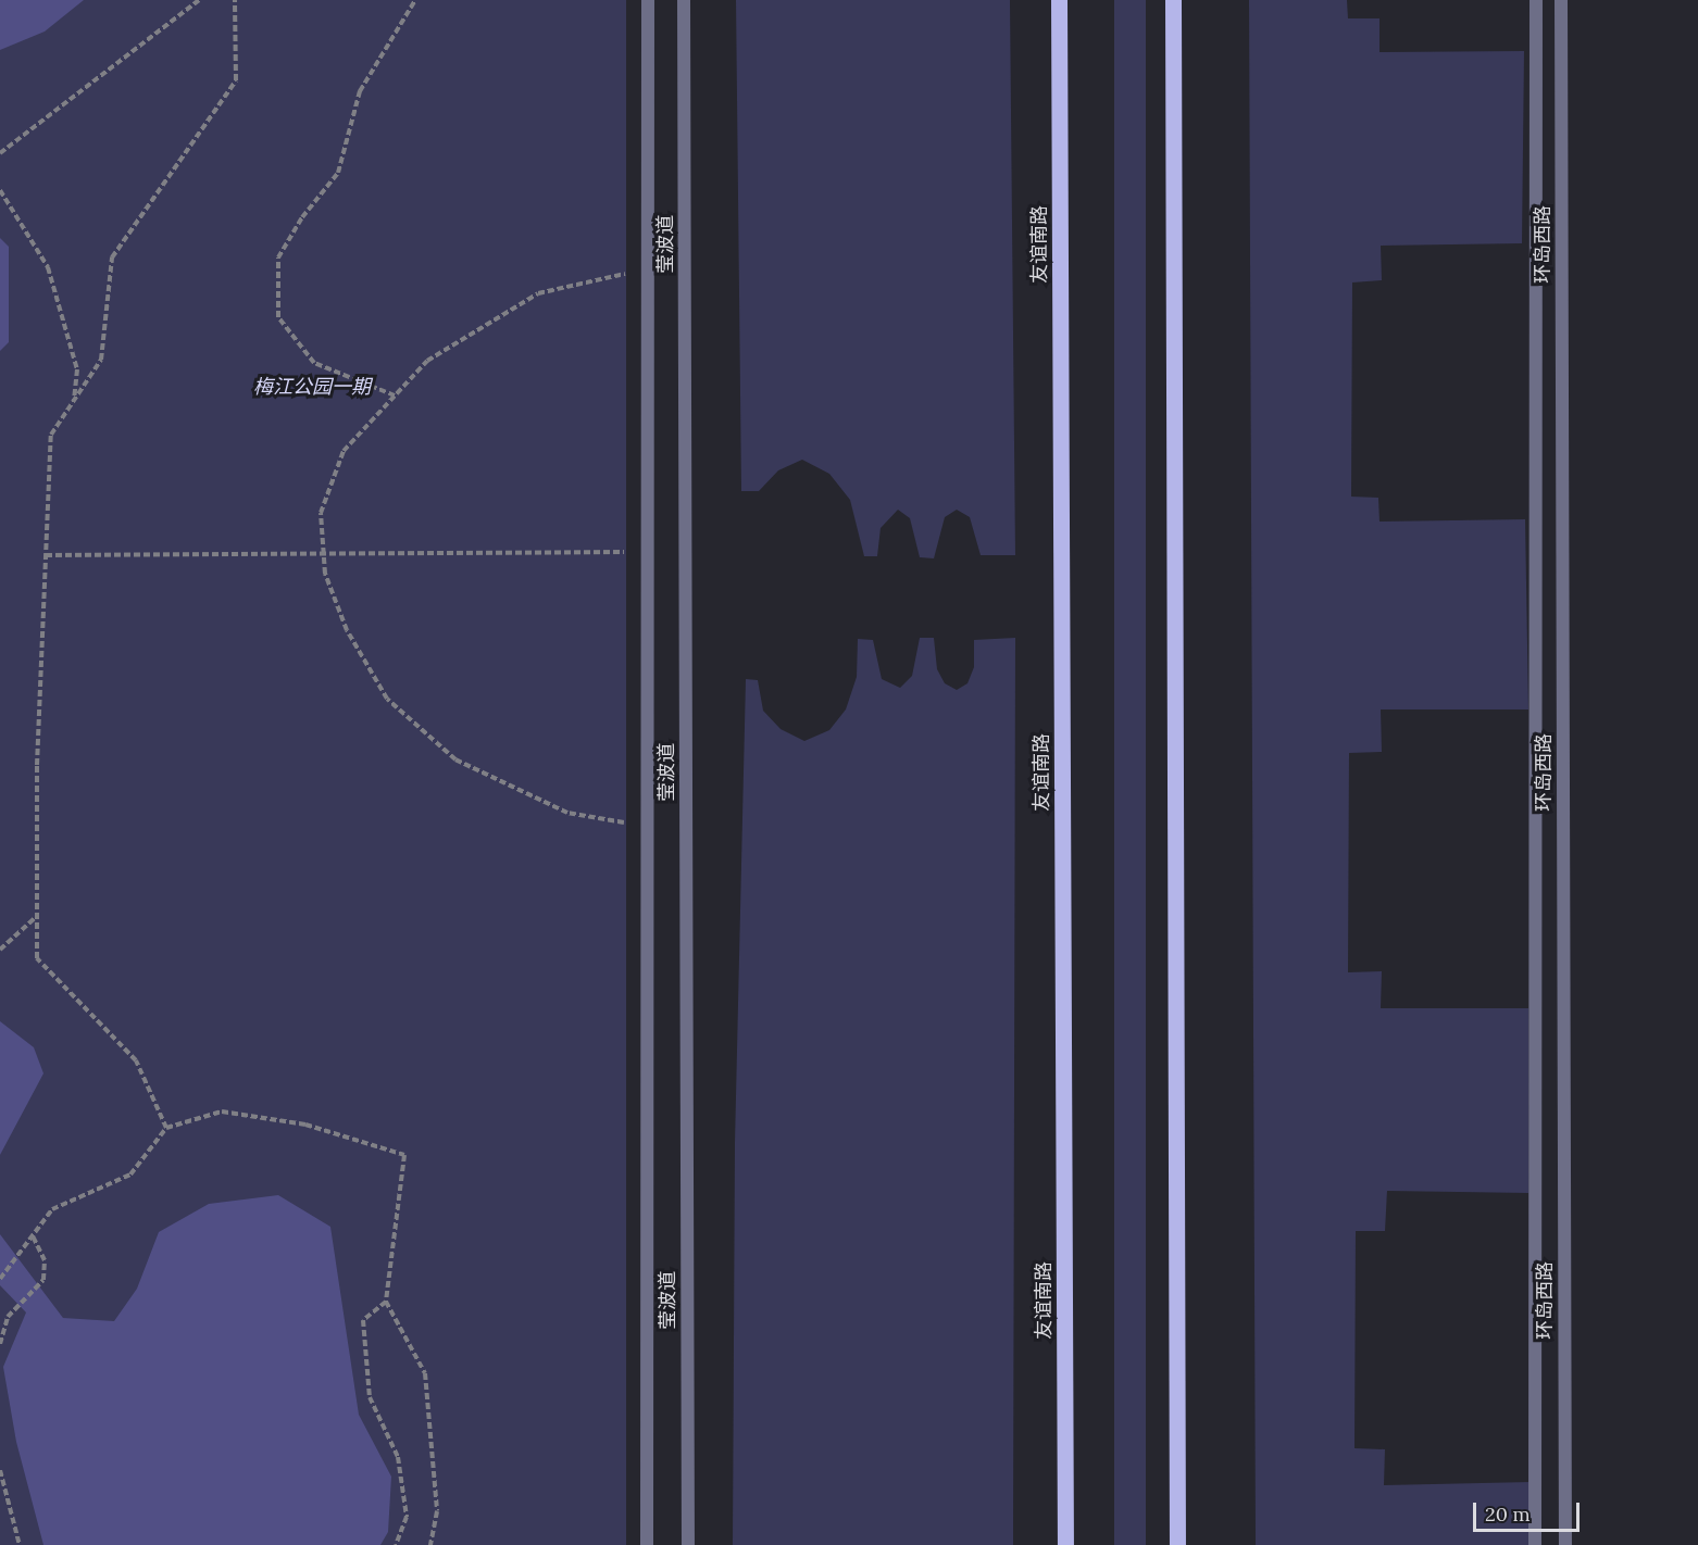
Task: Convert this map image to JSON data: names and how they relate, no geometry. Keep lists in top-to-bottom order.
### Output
{
  "streets": {
    "main road": ["友谊南路"],
    "street": ["莹波道", "环岛西路"]
  },
  "parks": ["梅江公园一期"],
  "scale_bar": "20 m"
}
